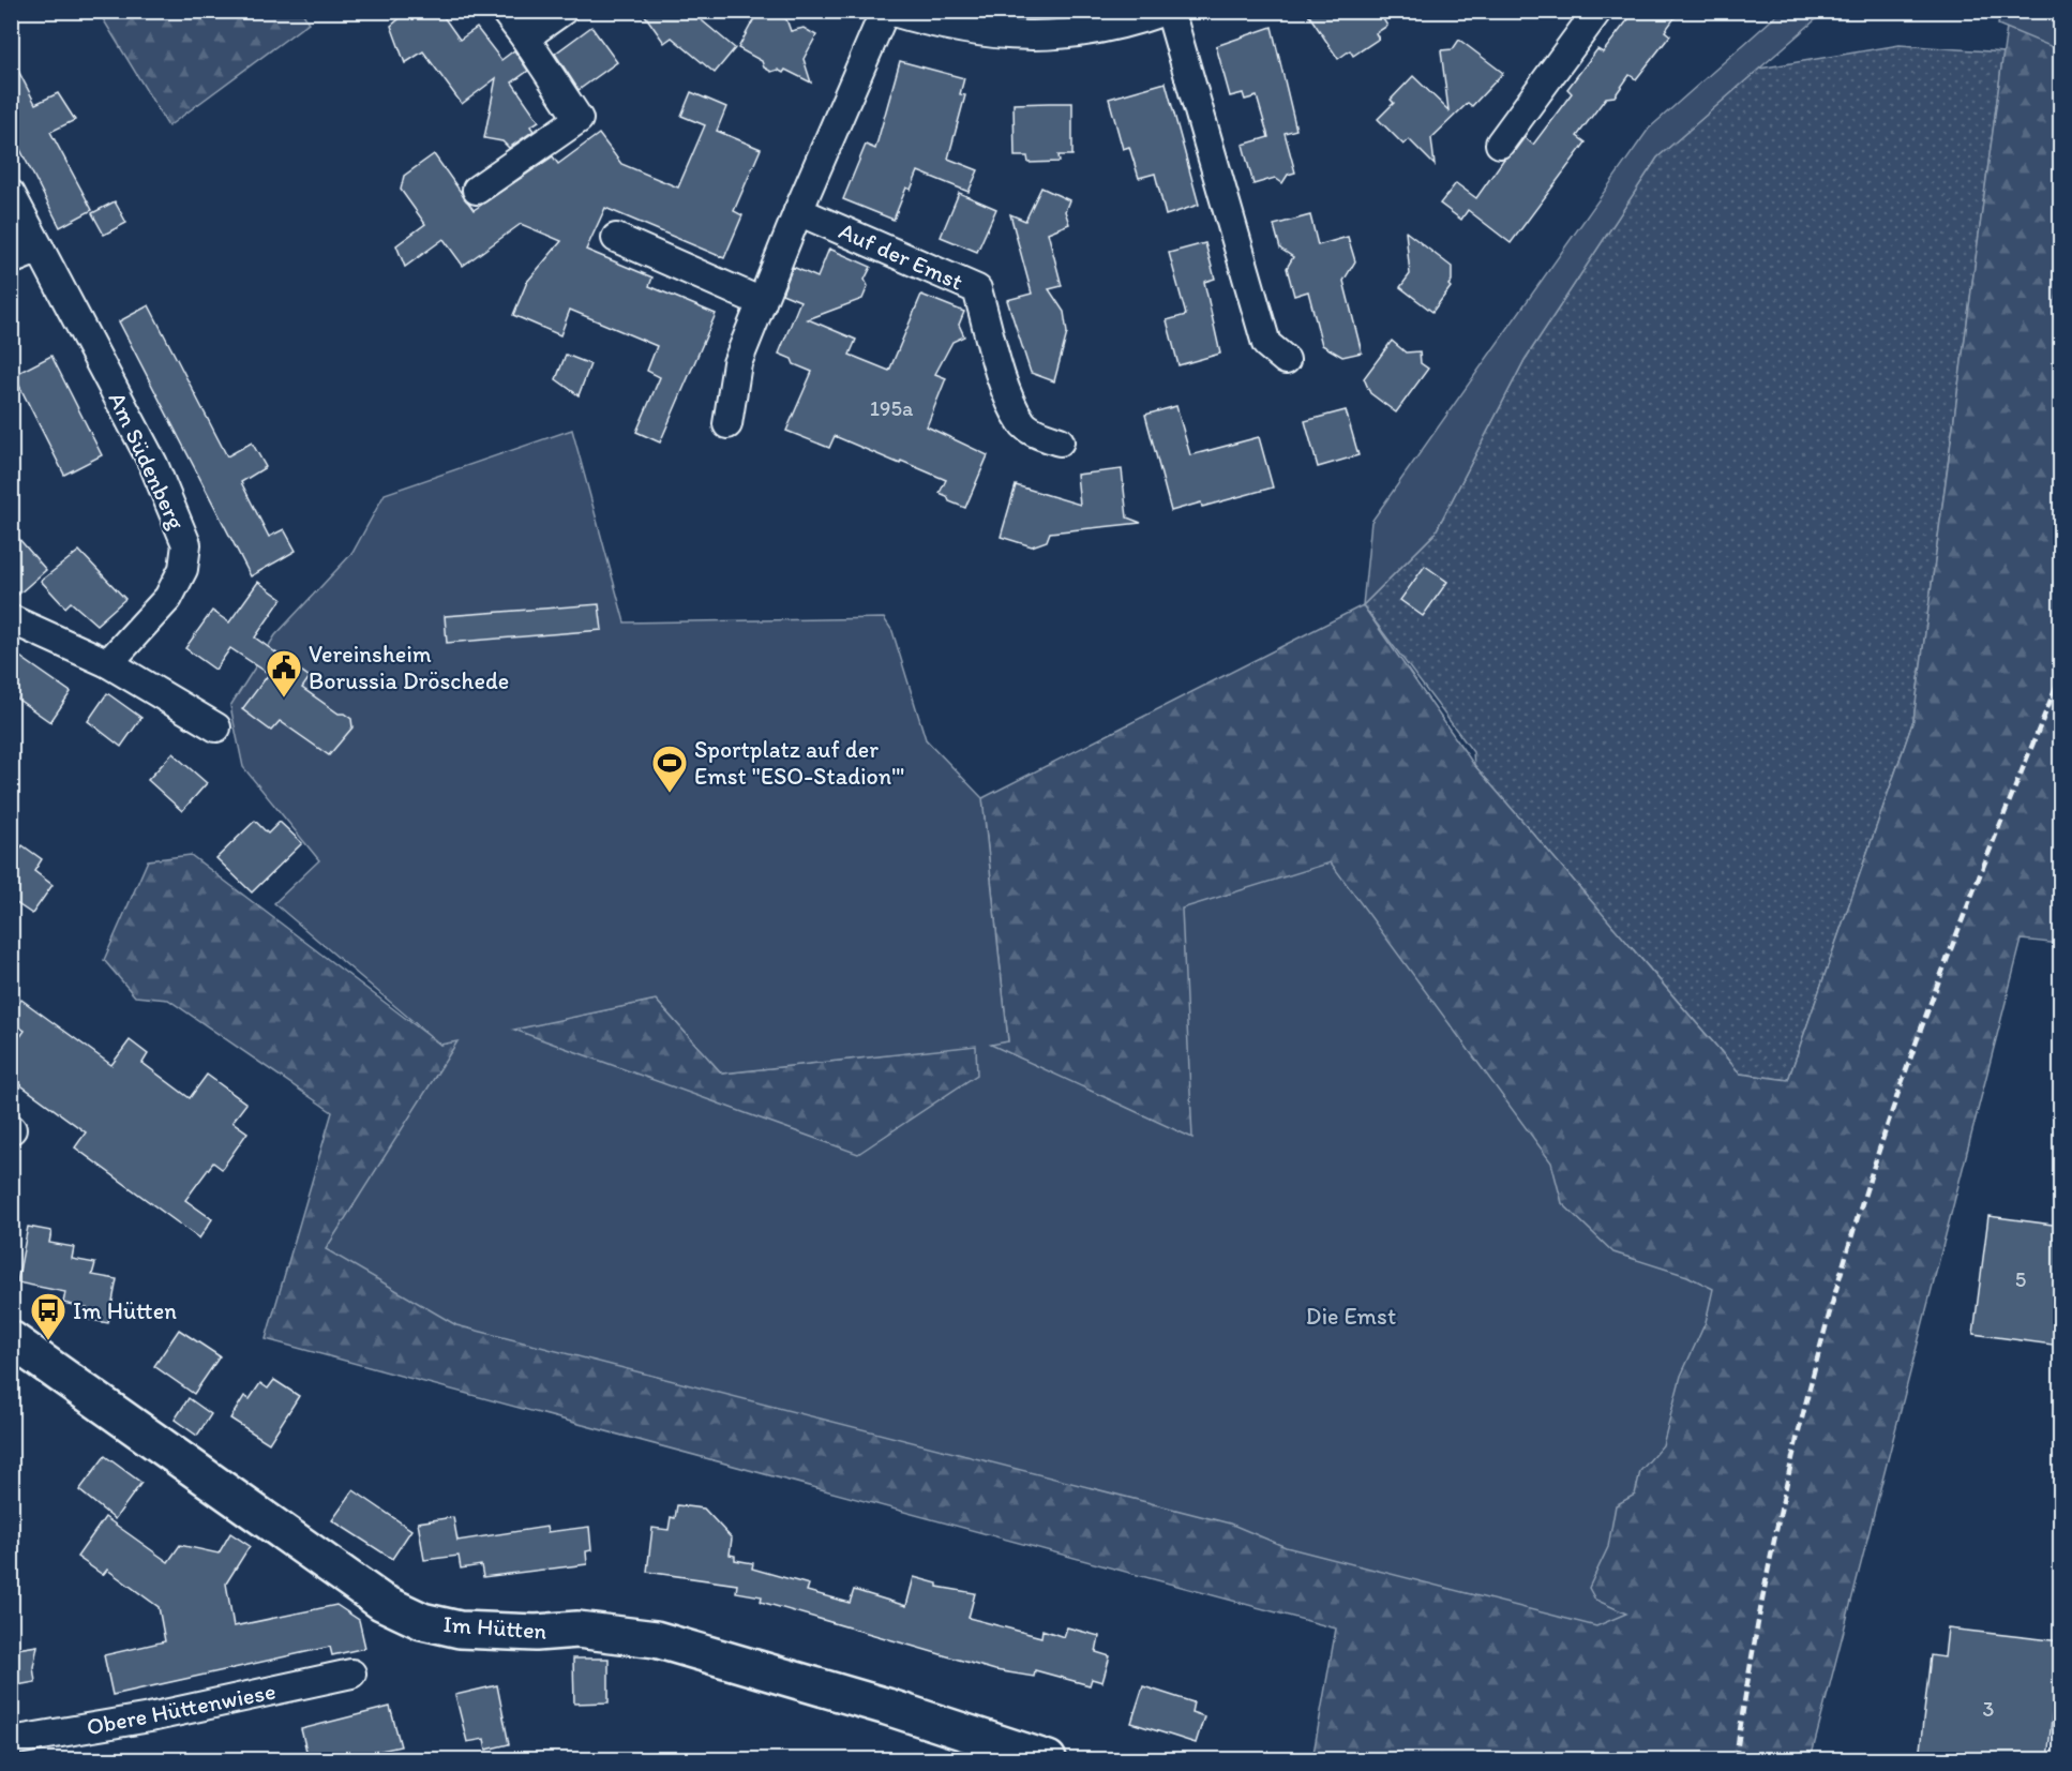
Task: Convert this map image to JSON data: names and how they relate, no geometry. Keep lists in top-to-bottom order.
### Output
{
  "streets": {
    "street": [
      "Auf der Emst",
      "Am Südenberg",
      "Im Hütten",
      "Obere Hüttenwiese"
    ]
  },
  "parks": ["Die Emst"],
  "places": {
    "public building": ["Vereinsheim Borussia Dröschede"],
    "sports": ["Sportplatz auf der Emst \"ESO-Stadion'\""],
    "bus stop": ["Im Hütten"]
  },
  "house_numbers": ["195a", "5", "3"]
}
